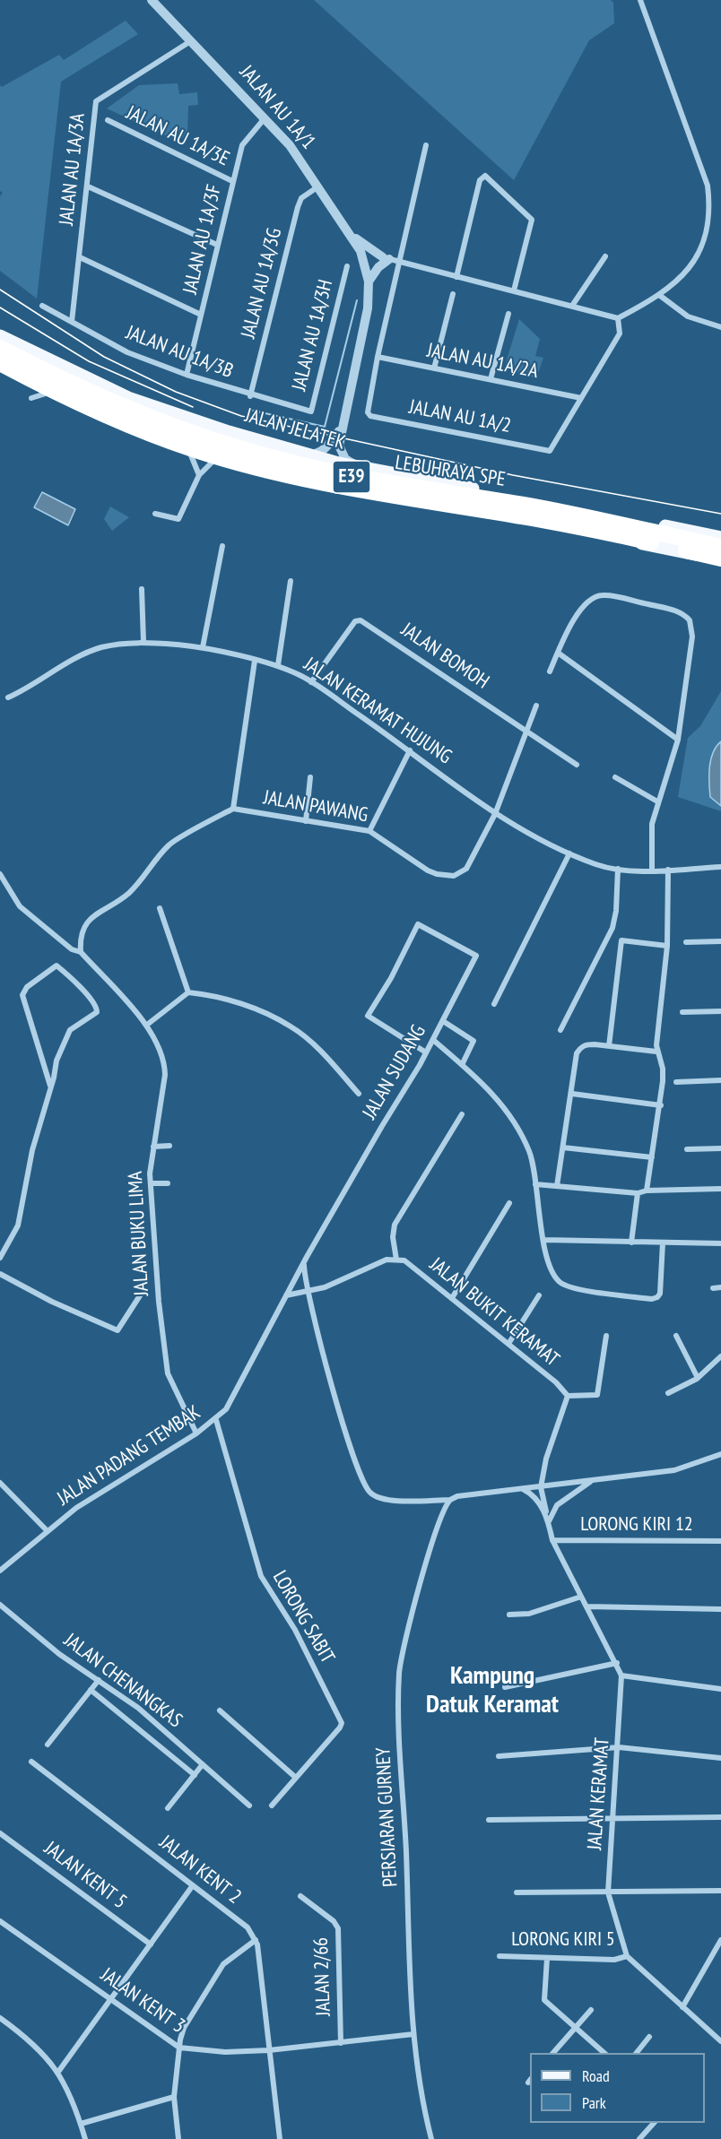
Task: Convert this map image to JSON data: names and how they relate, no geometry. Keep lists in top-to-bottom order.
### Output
{
  "streets": {
    "highway": ["LEBUHRAYA SPE", "E39"],
    "main road": ["JALAN JELATEK"],
    "street": [
      "JALAN AU 1A/1",
      "JALAN AU 1A/3E",
      "JALAN AU 1A/3A",
      "JALAN AU 1A/3F",
      "JALAN AU 1A/3G",
      "JALAN AU 1A/3H",
      "JALAN AU 1A/3B",
      "JALAN AU 1A/2A",
      "JALAN AU 1A/2",
      "JALAN BOMOH",
      "JALAN KERAMAT HUJUNG",
      "JALAN PAWANG",
      "JALAN SUDANG",
      "JALAN BUKU LIMA",
      "JALAN BUKIT KERAMAT",
      "JALAN PADANG TEMBAK",
      "LORONG KIRI 12",
      "LORONG SABIT",
      "JALAN CHENANGKAS",
      "JALAN KERAMAT",
      "PERSIARAN GURNEY",
      "JALAN KENT 2",
      "JALAN KENT 5",
      "LORONG KIRI 5",
      "JALAN 2/66",
      "JALAN KENT 3"
    ]
  },
  "crossings": [
    ["JALAN AU 1A/1", "JALAN AU 1A/3A"],
    ["JALAN AU 1A/1", "JALAN AU 1A/3F"],
    ["JALAN AU 1A/1", "JALAN AU 1A/3G"],
    ["JALAN AU 1A/1", "JALAN JELATEK"],
    ["JALAN AU 1A/3E", "JALAN AU 1A/3F"],
    ["JALAN AU 1A/3A", "JALAN AU 1A/3B"],
    ["JALAN AU 1A/3F", "JALAN AU 1A/3B"],
    ["JALAN AU 1A/3G", "JALAN AU 1A/3B"],
    ["JALAN AU 1A/3H", "JALAN AU 1A/3B"],
    ["JALAN AU 1A/2A", "JALAN AU 1A/2"],
    ["JALAN BOMOH", "JALAN KERAMAT HUJUNG"],
    ["JALAN BOMOH", "JALAN PAWANG"],
    ["JALAN KERAMAT HUJUNG", "JALAN PAWANG"],
    ["JALAN SUDANG", "JALAN PADANG TEMBAK"],
    ["JALAN BUKU LIMA", "JALAN PADANG TEMBAK"],
    ["JALAN PADANG TEMBAK", "LORONG SABIT"],
    ["LORONG KIRI 12", "JALAN KERAMAT"],
    ["JALAN KERAMAT", "LORONG KIRI 5"],
    ["PERSIARAN GURNEY", "JALAN KENT 3"],
    ["JALAN 2/66", "JALAN KENT 3"]
  ],
  "districts": ["Kampung Datuk Keramat"],
  "legend": ["Road", "Park"]
}
